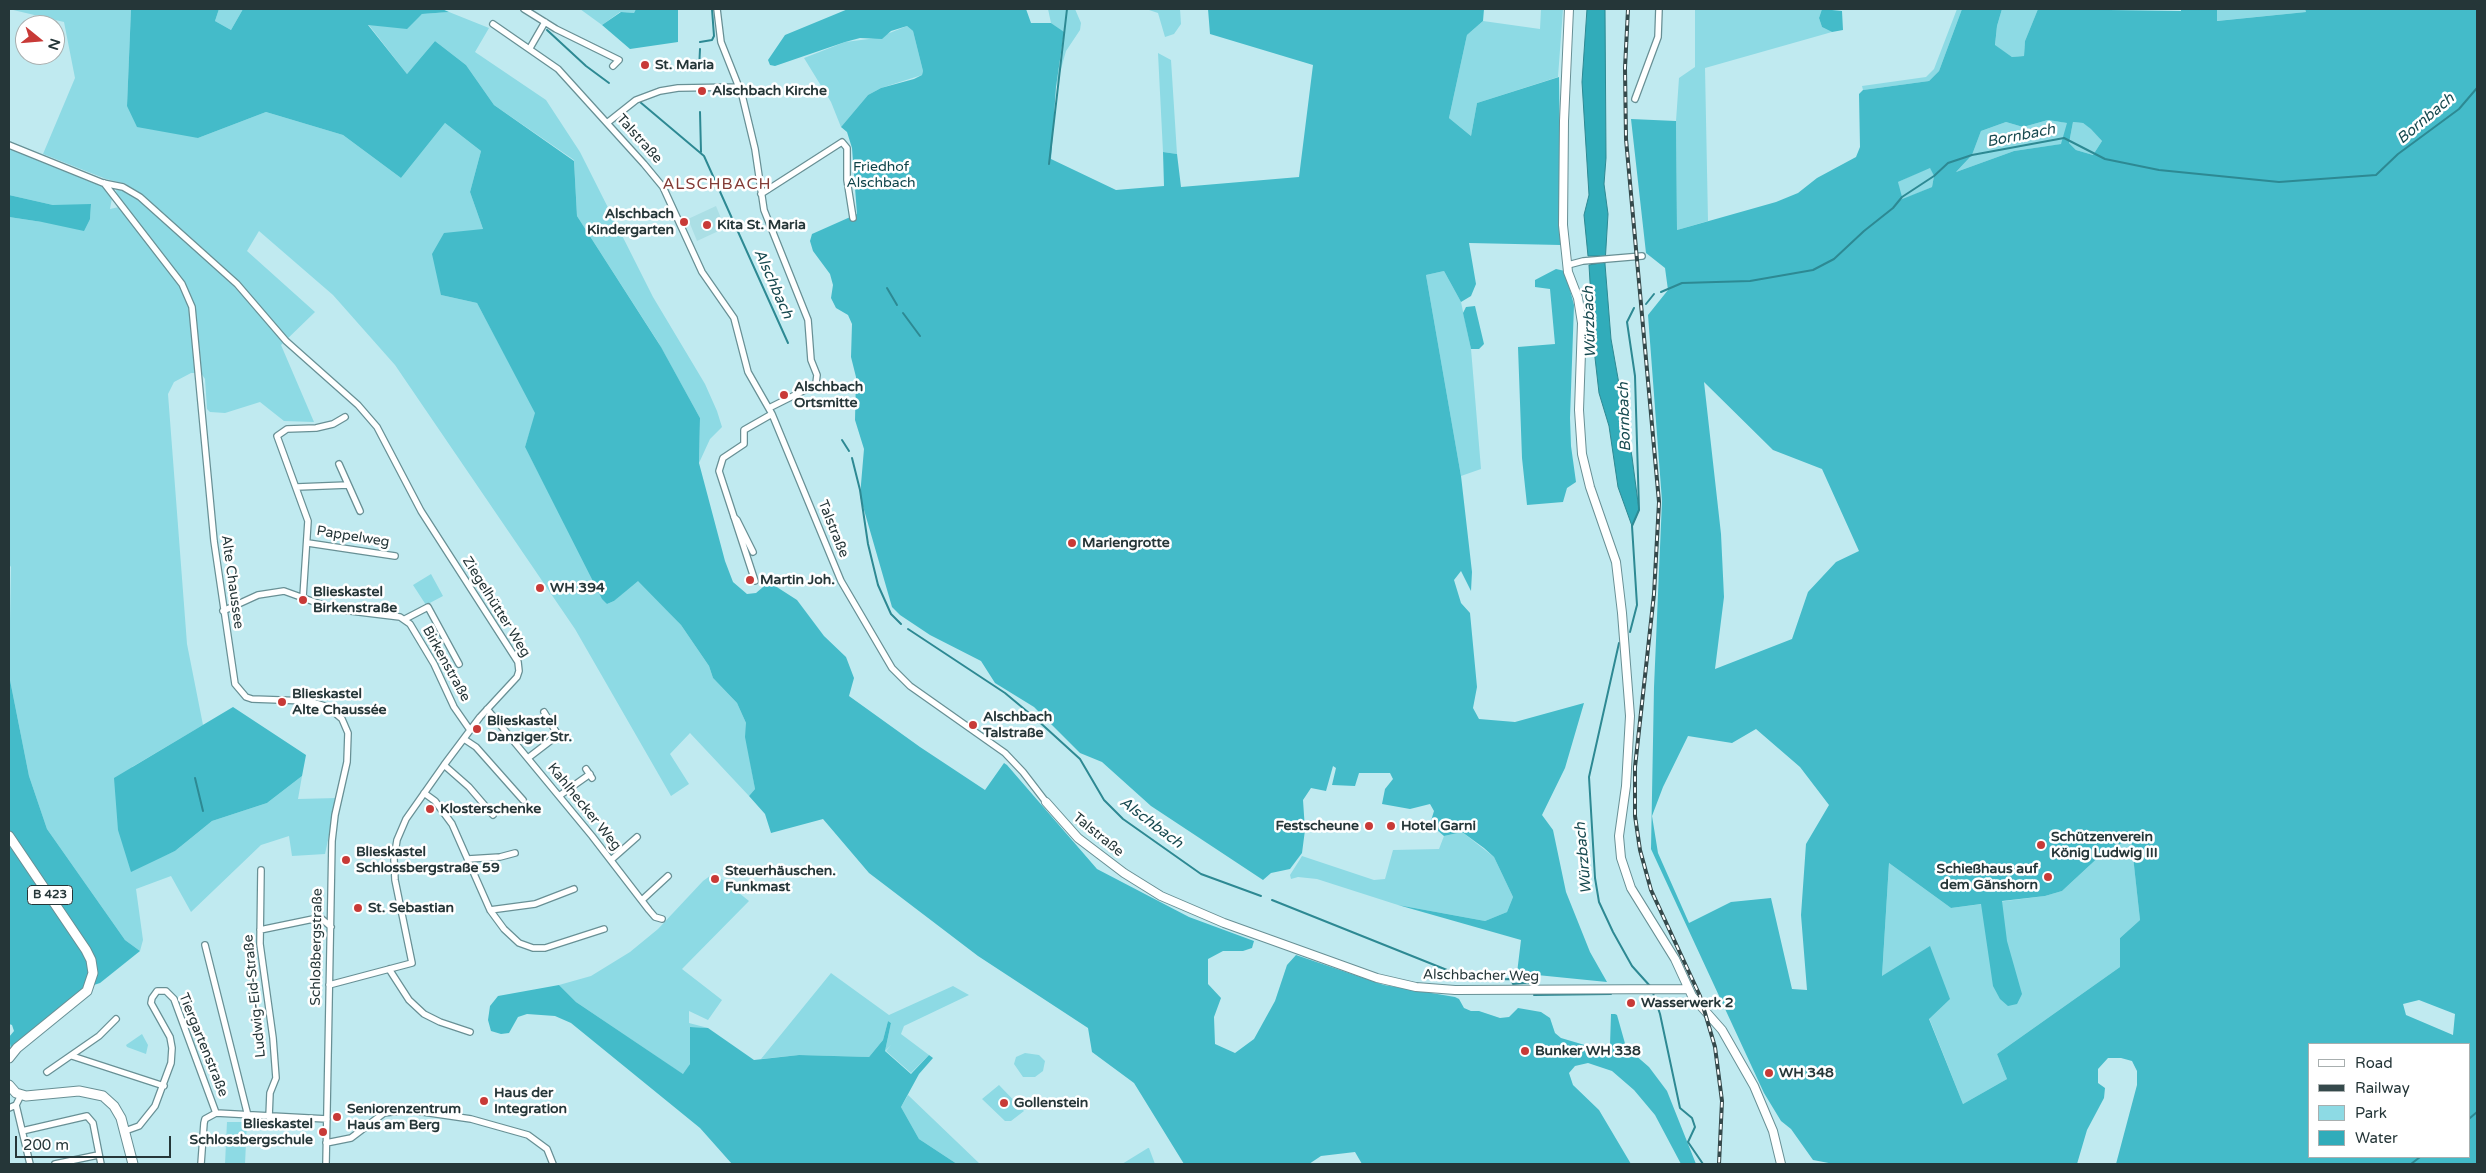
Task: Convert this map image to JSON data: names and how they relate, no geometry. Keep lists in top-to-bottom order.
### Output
{
  "streets": {
    "main road": ["Talstraße", "B 423", "Alschbacher Weg"],
    "street": [
      "Pappelweg",
      "Alte Chaussee",
      "Ziegelhütter Weg",
      "Birkenstraße",
      "Kahlhecker Weg",
      "Schloßbergstraße",
      "Ludwig-Eid-Straße",
      "Tiergartenstraße"
    ]
  },
  "crossings": [
    ["Talstraße", "Alschbacher Weg"],
    ["Alte Chaussee", "Ziegelhütter Weg"],
    ["Alte Chaussee", "Birkenstraße"],
    ["Alte Chaussee", "Schloßbergstraße"],
    ["Ziegelhütter Weg", "Birkenstraße"],
    ["Ziegelhütter Weg", "Kahlhecker Weg"],
    ["Schloßbergstraße", "Tiergartenstraße"],
    ["Ludwig-Eid-Straße", "Tiergartenstraße"]
  ],
  "districts": ["ALSCHBACH"],
  "water": ["Bornbach", "Alschbach", "Würzbach"],
  "parks": ["Friedhof Alschbach"],
  "places": [
    "St. Maria",
    "Alschbach Kirche",
    "Alschbach Kindergarten",
    "Kita St. Maria",
    "Alschbach Ortsmitte",
    "Mariengrotte",
    "Martin Joh.",
    "WH 394",
    "Blieskastel Birkenstraße",
    "Blieskastel Alte Chaussée",
    "Alschbach Talstraße",
    "Blieskastel Danziger Str.",
    "Klosterschenke",
    "Festscheune",
    "Hotel Garni",
    "Schützenverein König Ludwig III",
    "Blieskastel Schlossbergstraße 59",
    "Schießhaus auf dem Gänshorn",
    "Steuerhäuschen. Funkmast",
    "St. Sebastian",
    "Wasserwerk 2",
    "Bunker WH 338",
    "WH 348",
    "Haus der Integration",
    "Gollenstein",
    "Seniorenzentrum Haus am Berg",
    "Blieskastel Schlossbergschule"
  ],
  "legend": [
    "Road",
    "Railway",
    "Park",
    "Water"
  ],
  "scale_bar": "200 m",
  "north": "right"
}
